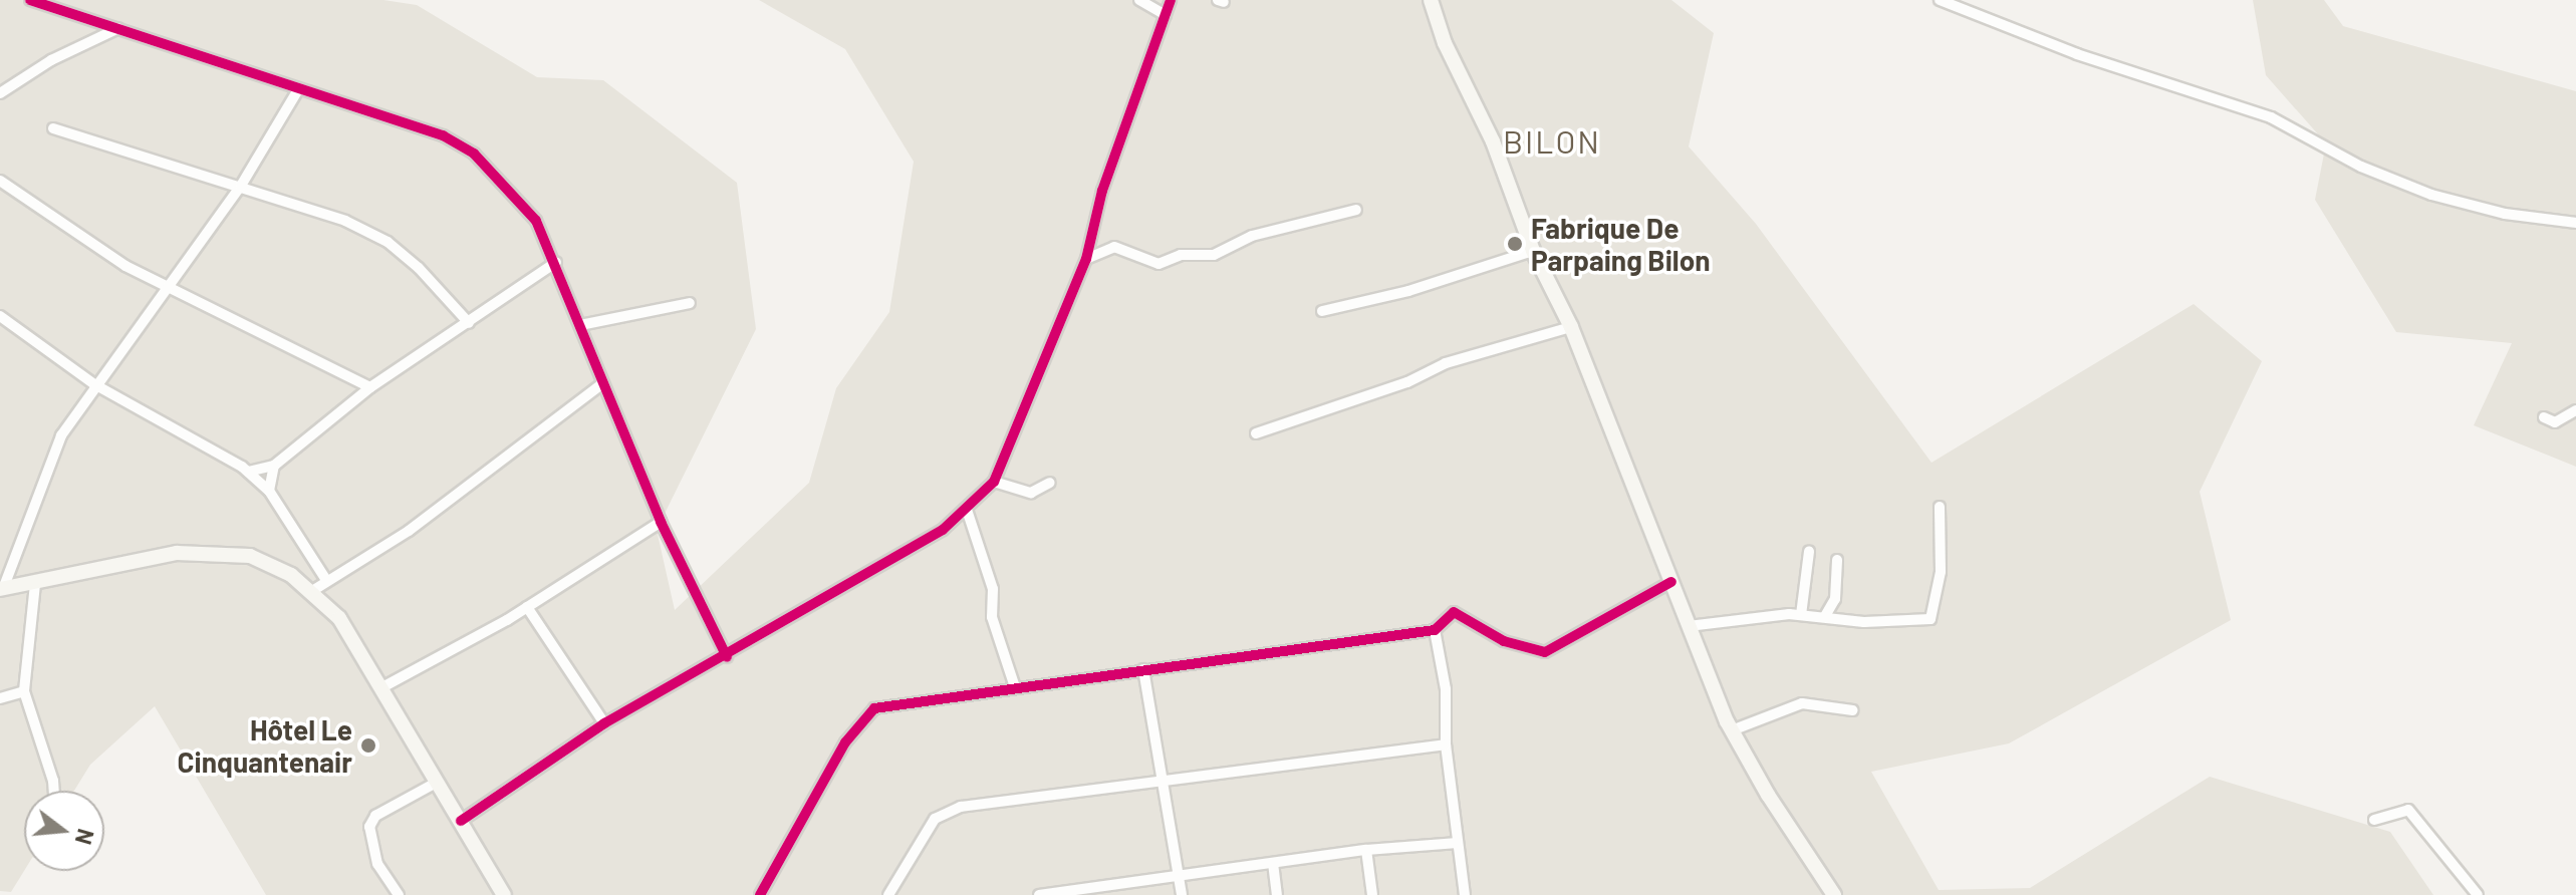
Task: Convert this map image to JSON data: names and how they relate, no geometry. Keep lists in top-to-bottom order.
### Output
{
  "districts": ["BILON"],
  "places": ["Fabrique De Parpaing Bilon", "Hôtel Le Cinquantenair"],
  "north": "right"
}
